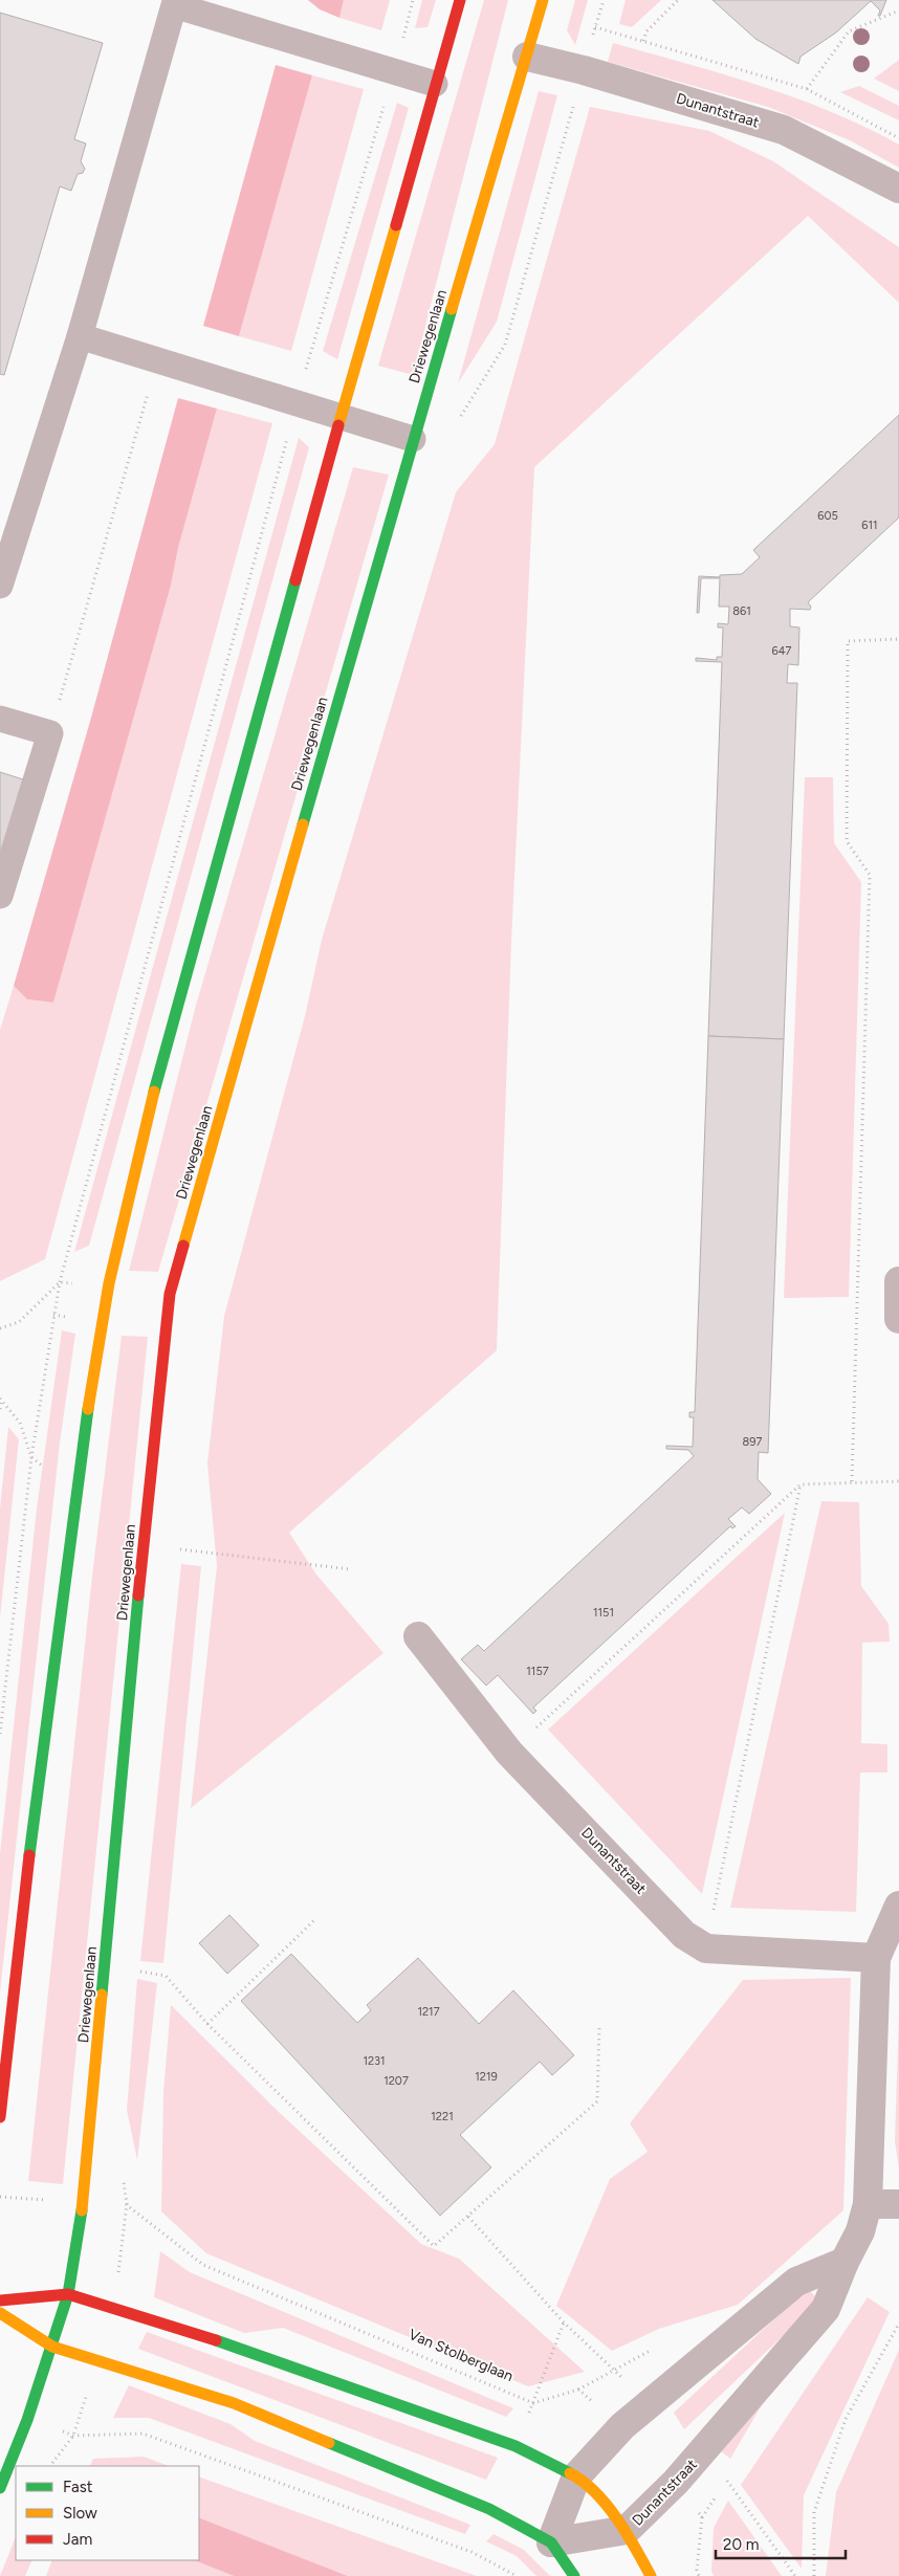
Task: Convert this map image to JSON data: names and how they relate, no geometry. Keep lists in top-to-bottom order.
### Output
{
  "streets": {
    "street": ["Dunantstraat", "Driewegenlaan"],
    "path": ["Van Stolberglaan"]
  },
  "crossings": [
    ["Dunantstraat", "Driewegenlaan"]
  ],
  "house_numbers": [
    "605",
    "611",
    "861",
    "647",
    "897",
    "1151",
    "1157",
    "1217",
    "1231",
    "1219",
    "1207",
    "1221"
  ],
  "legend": ["Fast", "Slow", "Jam"],
  "scale_bar": "20 m"
}
